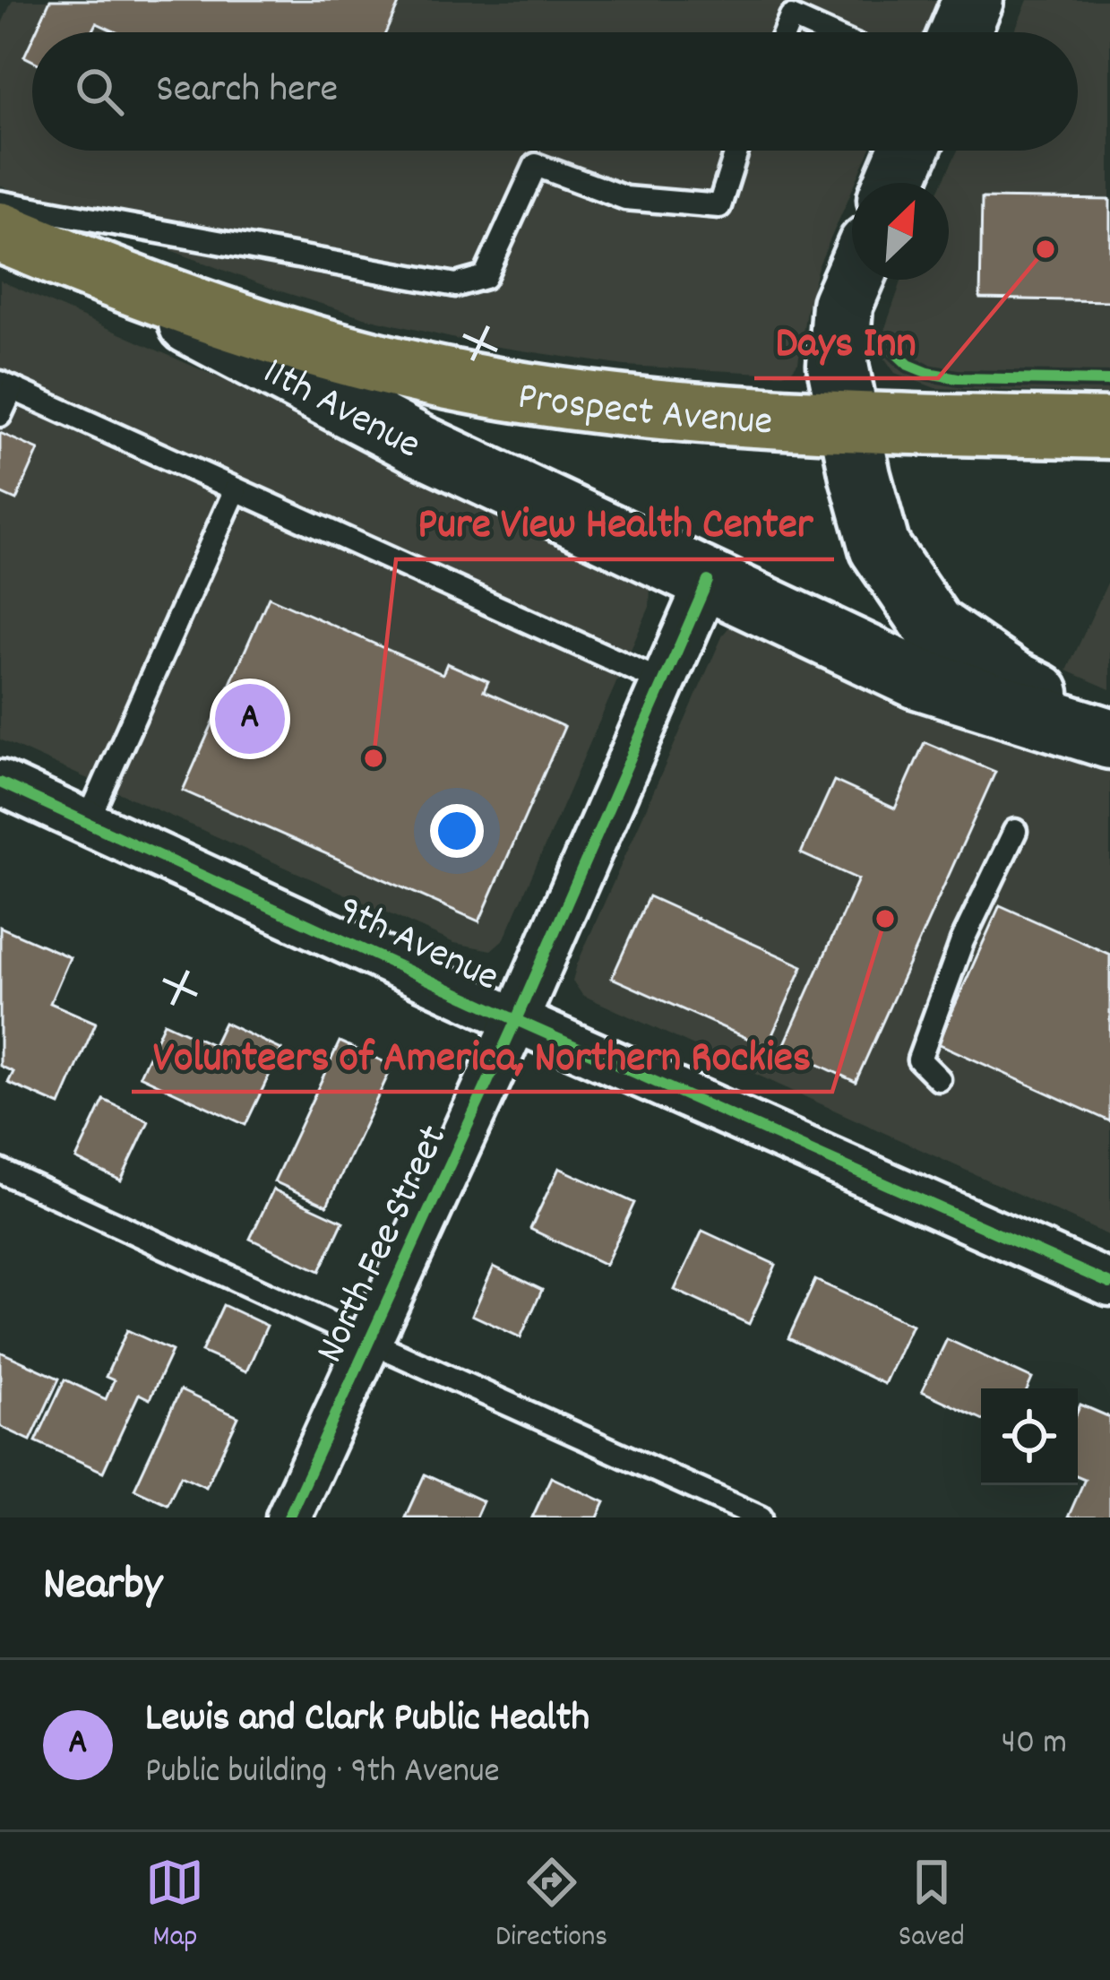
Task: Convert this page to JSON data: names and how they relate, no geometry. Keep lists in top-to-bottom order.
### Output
{
  "streets": {
    "highway": ["Prospect Avenue", "11th Avenue"],
    "street": ["9th Avenue", "North Fee Street"]
  },
  "crossings": [
    ["Prospect Avenue", "11th Avenue"],
    ["11th Avenue", "North Fee Street"],
    ["9th Avenue", "North Fee Street"]
  ],
  "places": ["Days Inn", "Pure View Health Center", "Volunteers of America, Northern Rockies"],
  "north": "top right",
  "page": {
    "search": "Search here",
    "pins": "A",
    "heading": "Nearby",
    "list": [
      {
        "mark": "A",
        "name": "Lewis and Clark Public Health",
        "note": "Public building · 9th Avenue",
        "value": "40 m"
      }
    ],
    "nav": ["Map", "Directions", "Saved"]
  }
}
